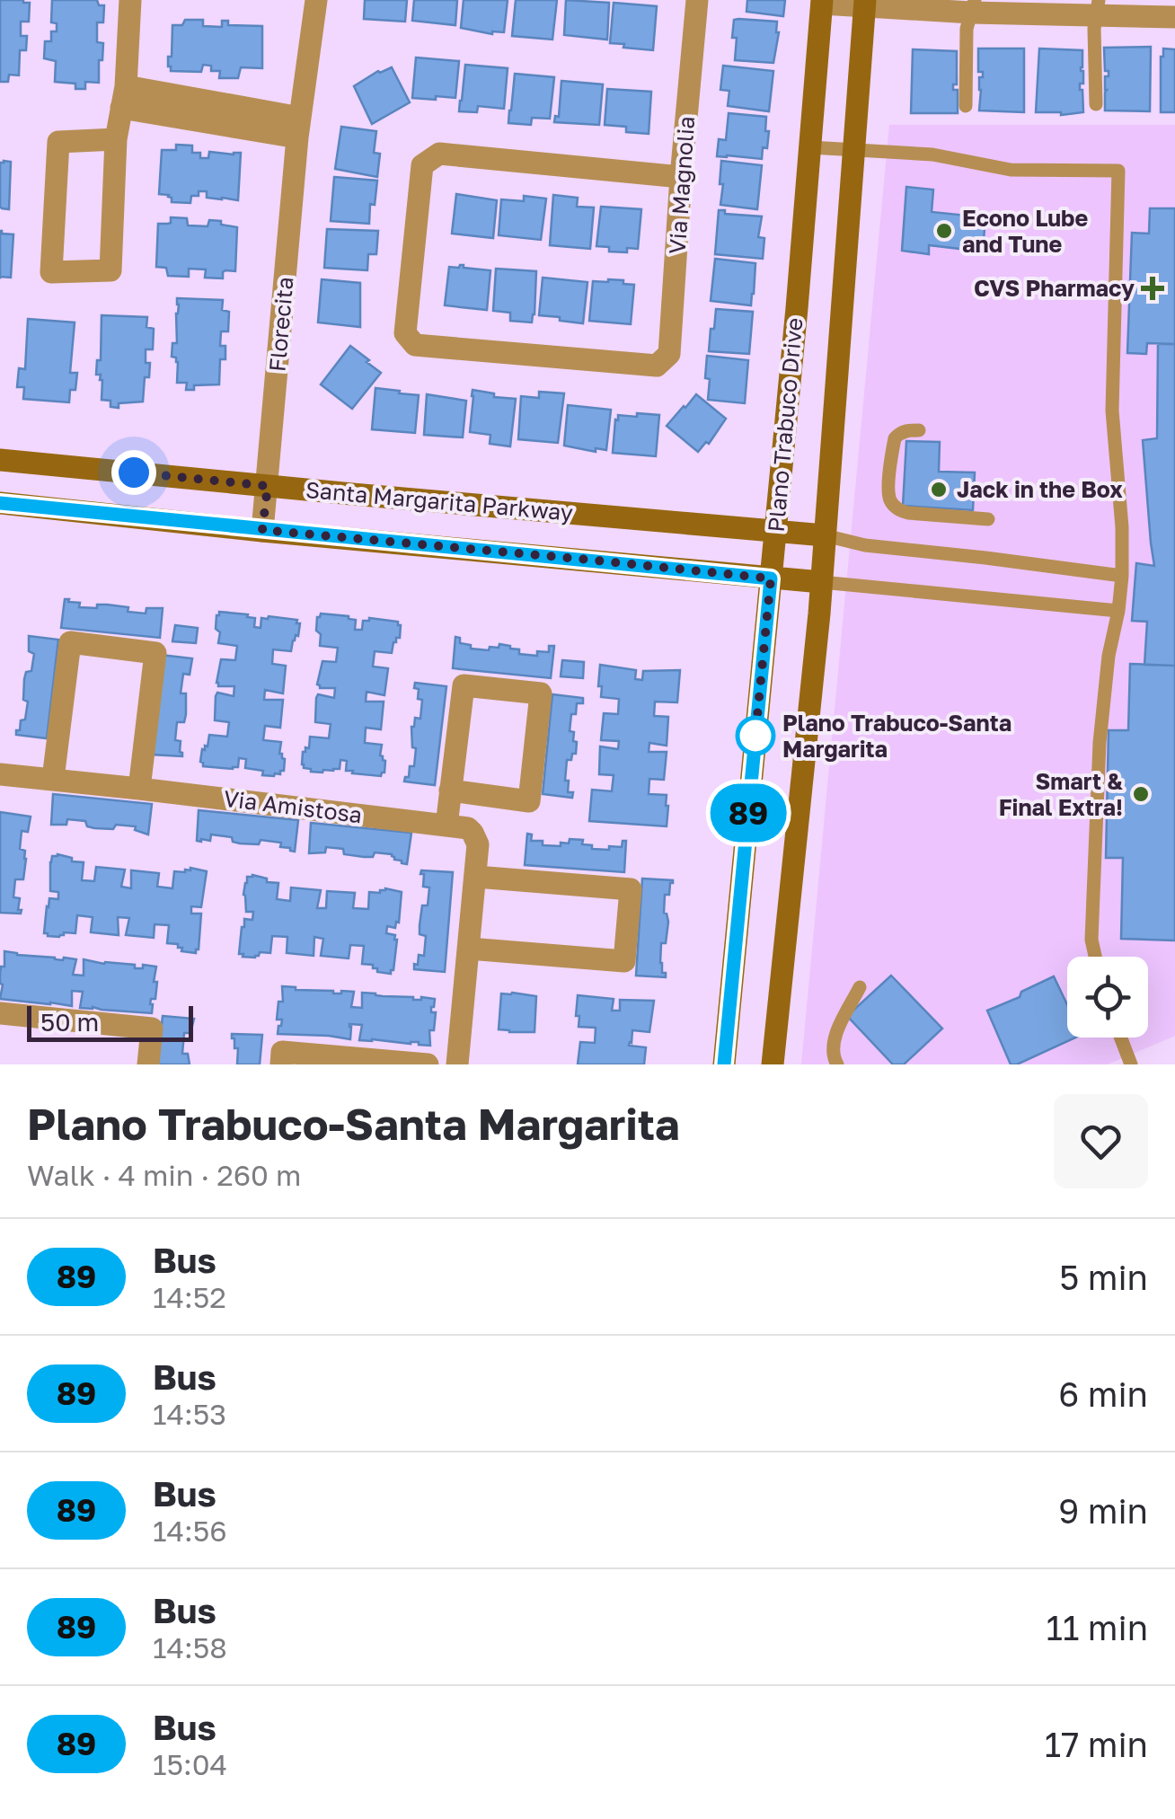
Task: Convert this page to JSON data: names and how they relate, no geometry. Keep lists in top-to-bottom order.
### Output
{
  "streets": {
    "main road": ["Plano Trabuco Drive", "Santa Margarita Parkway"],
    "street": ["Via Magnolia", "Florecita", "Via Amistosa"]
  },
  "crossings": [
    ["Florecita", "Santa Margarita Parkway"],
    ["Plano Trabuco Drive", "Santa Margarita Parkway"]
  ],
  "places": {
    "other": [
      "Econo Lube and Tune",
      "Jack in the Box",
      "Plano Trabuco-Santa Margarita",
      "Smart & Final Extra!"
    ],
    "health": ["CVS Pharmacy"]
  },
  "lines": ["bus line 89"],
  "scale_bar": "50 m",
  "page": {
    "on_map": "89",
    "scale": "50 m",
    "heading": ["Plano Trabuco-Santa Margarita", "Walk · 4 min · 260 m"],
    "list": [
      {
        "mark": "89",
        "name": "Bus",
        "note": "14:52",
        "value": "5 min"
      },
      {
        "mark": "89",
        "name": "Bus",
        "note": "14:53",
        "value": "6 min"
      },
      {
        "mark": "89",
        "name": "Bus",
        "note": "14:56",
        "value": "9 min"
      },
      {
        "mark": "89",
        "name": "Bus",
        "note": "14:58",
        "value": "11 min"
      },
      {
        "mark": "89",
        "name": "Bus",
        "note": "15:04",
        "value": "17 min"
      }
    ]
  }
}
